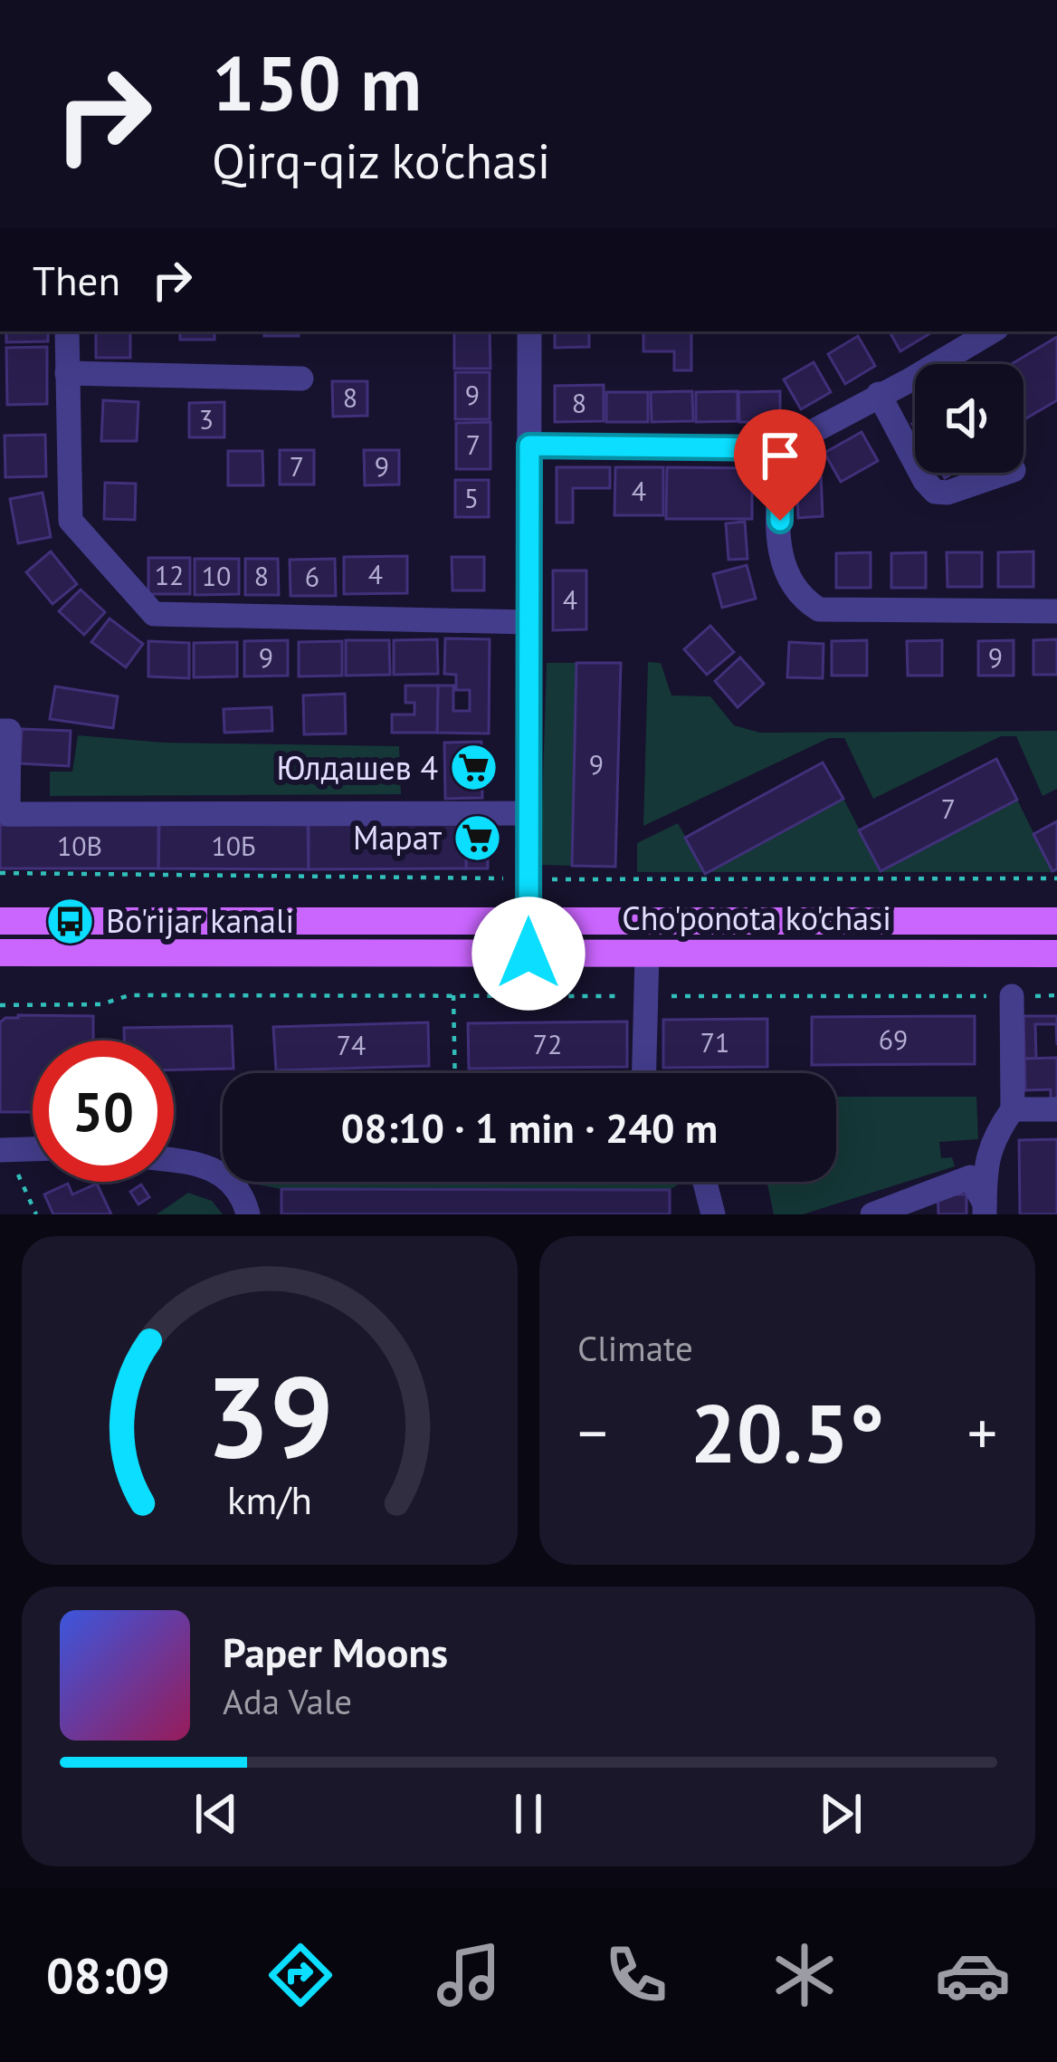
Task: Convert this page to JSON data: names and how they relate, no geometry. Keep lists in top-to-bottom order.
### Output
{
  "streets": {
    "main road": ["Cho'ponota ko'chasi"]
  },
  "places": {
    "supermarket": ["Юлдашев 4", "Марат"],
    "bus stop": ["Bo'rijar kanali"]
  },
  "house_numbers": [
    "9",
    "8",
    "8",
    "3",
    "7",
    "7",
    "9",
    "4",
    "5",
    "4",
    "12",
    "10",
    "8",
    "6",
    "4",
    "9",
    "9",
    "9",
    "7",
    "10В",
    "10Б",
    "69",
    "71",
    "72",
    "74"
  ],
  "page": {
    "turn": ["150 m", "Qirq-qiz ko'chasi"],
    "then": "Then",
    "limit": "50",
    "trip": "08:10 · 1 min · 240 m",
    "tile": "Climate",
    "heat": ["−", "20.5°", "+"],
    "song": ["Paper Moons", "Ada Vale"],
    "tabs": "08:09",
    "gauge": ["39", "km/h"]
  }
}
